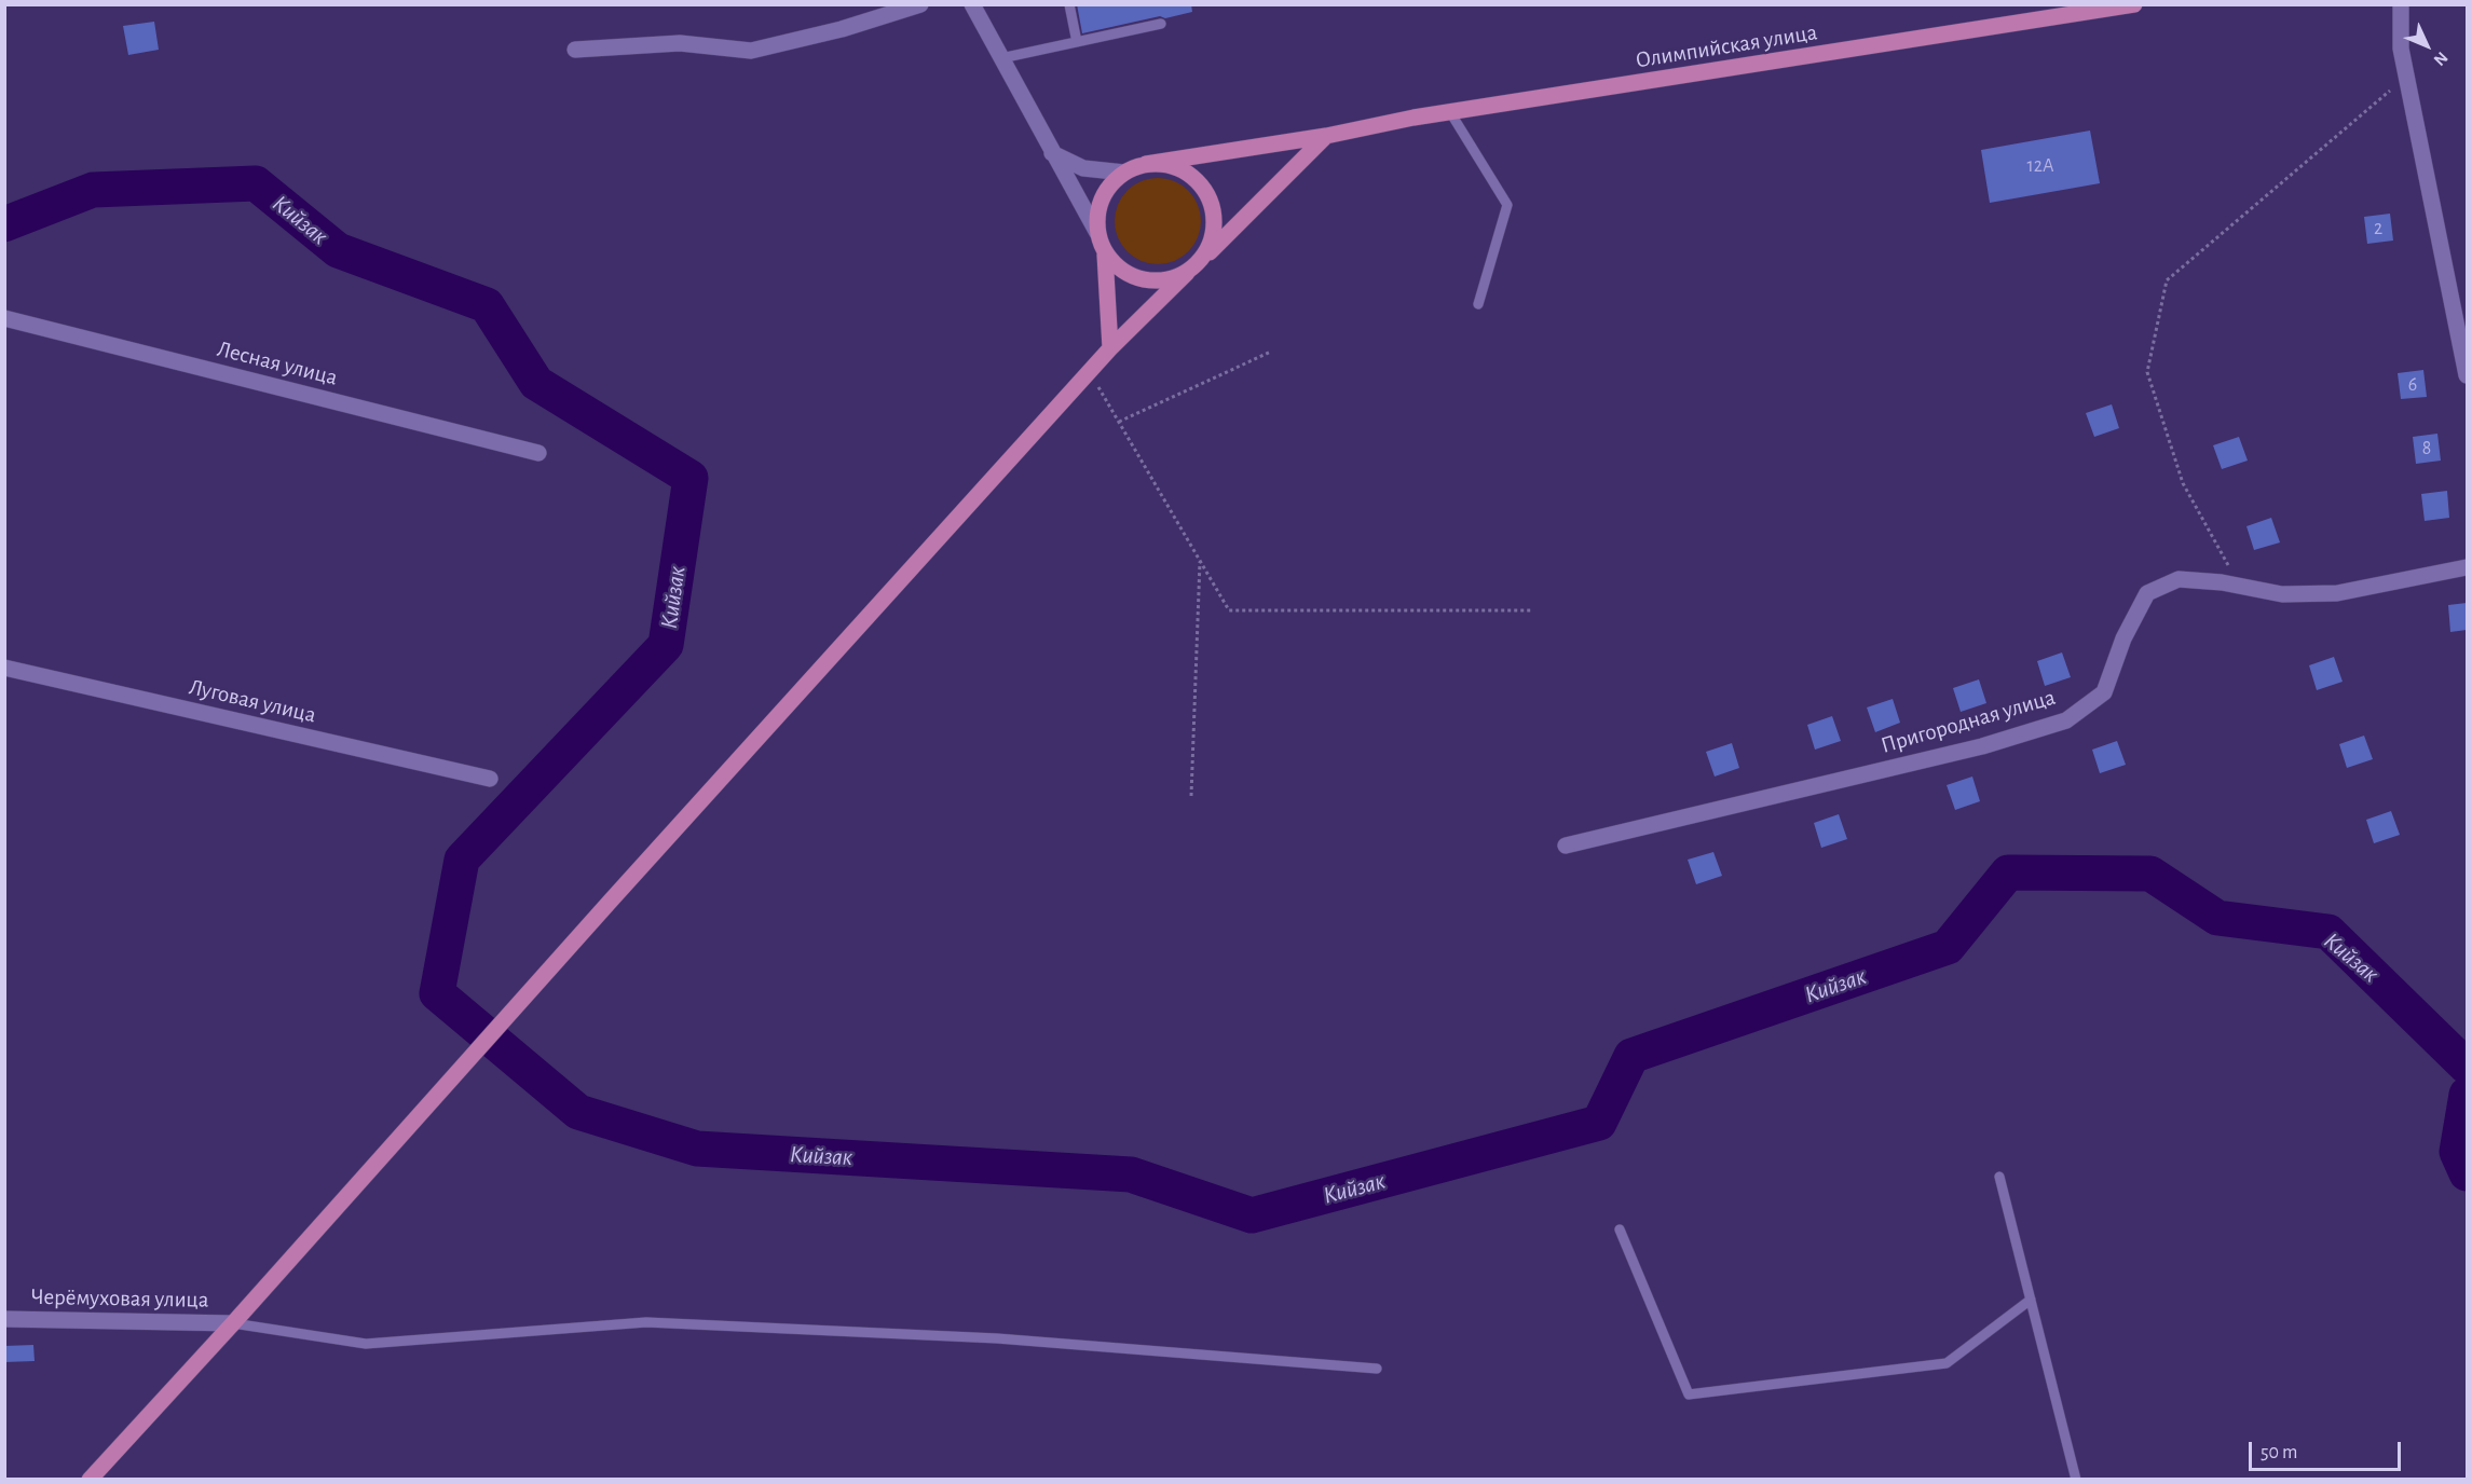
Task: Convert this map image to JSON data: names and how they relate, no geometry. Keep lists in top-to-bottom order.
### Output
{
  "streets": {
    "main road": ["Олимпийская улица"],
    "street": [
      "Лесная улица",
      "Луговая улица",
      "Пригородная улица",
      "Черёмуховая улица"
    ]
  },
  "water": ["Кийзак"],
  "house_numbers": [
    "12А",
    "2",
    "6",
    "8"
  ],
  "scale_bar": "50 m",
  "north": "bottom right"
}
